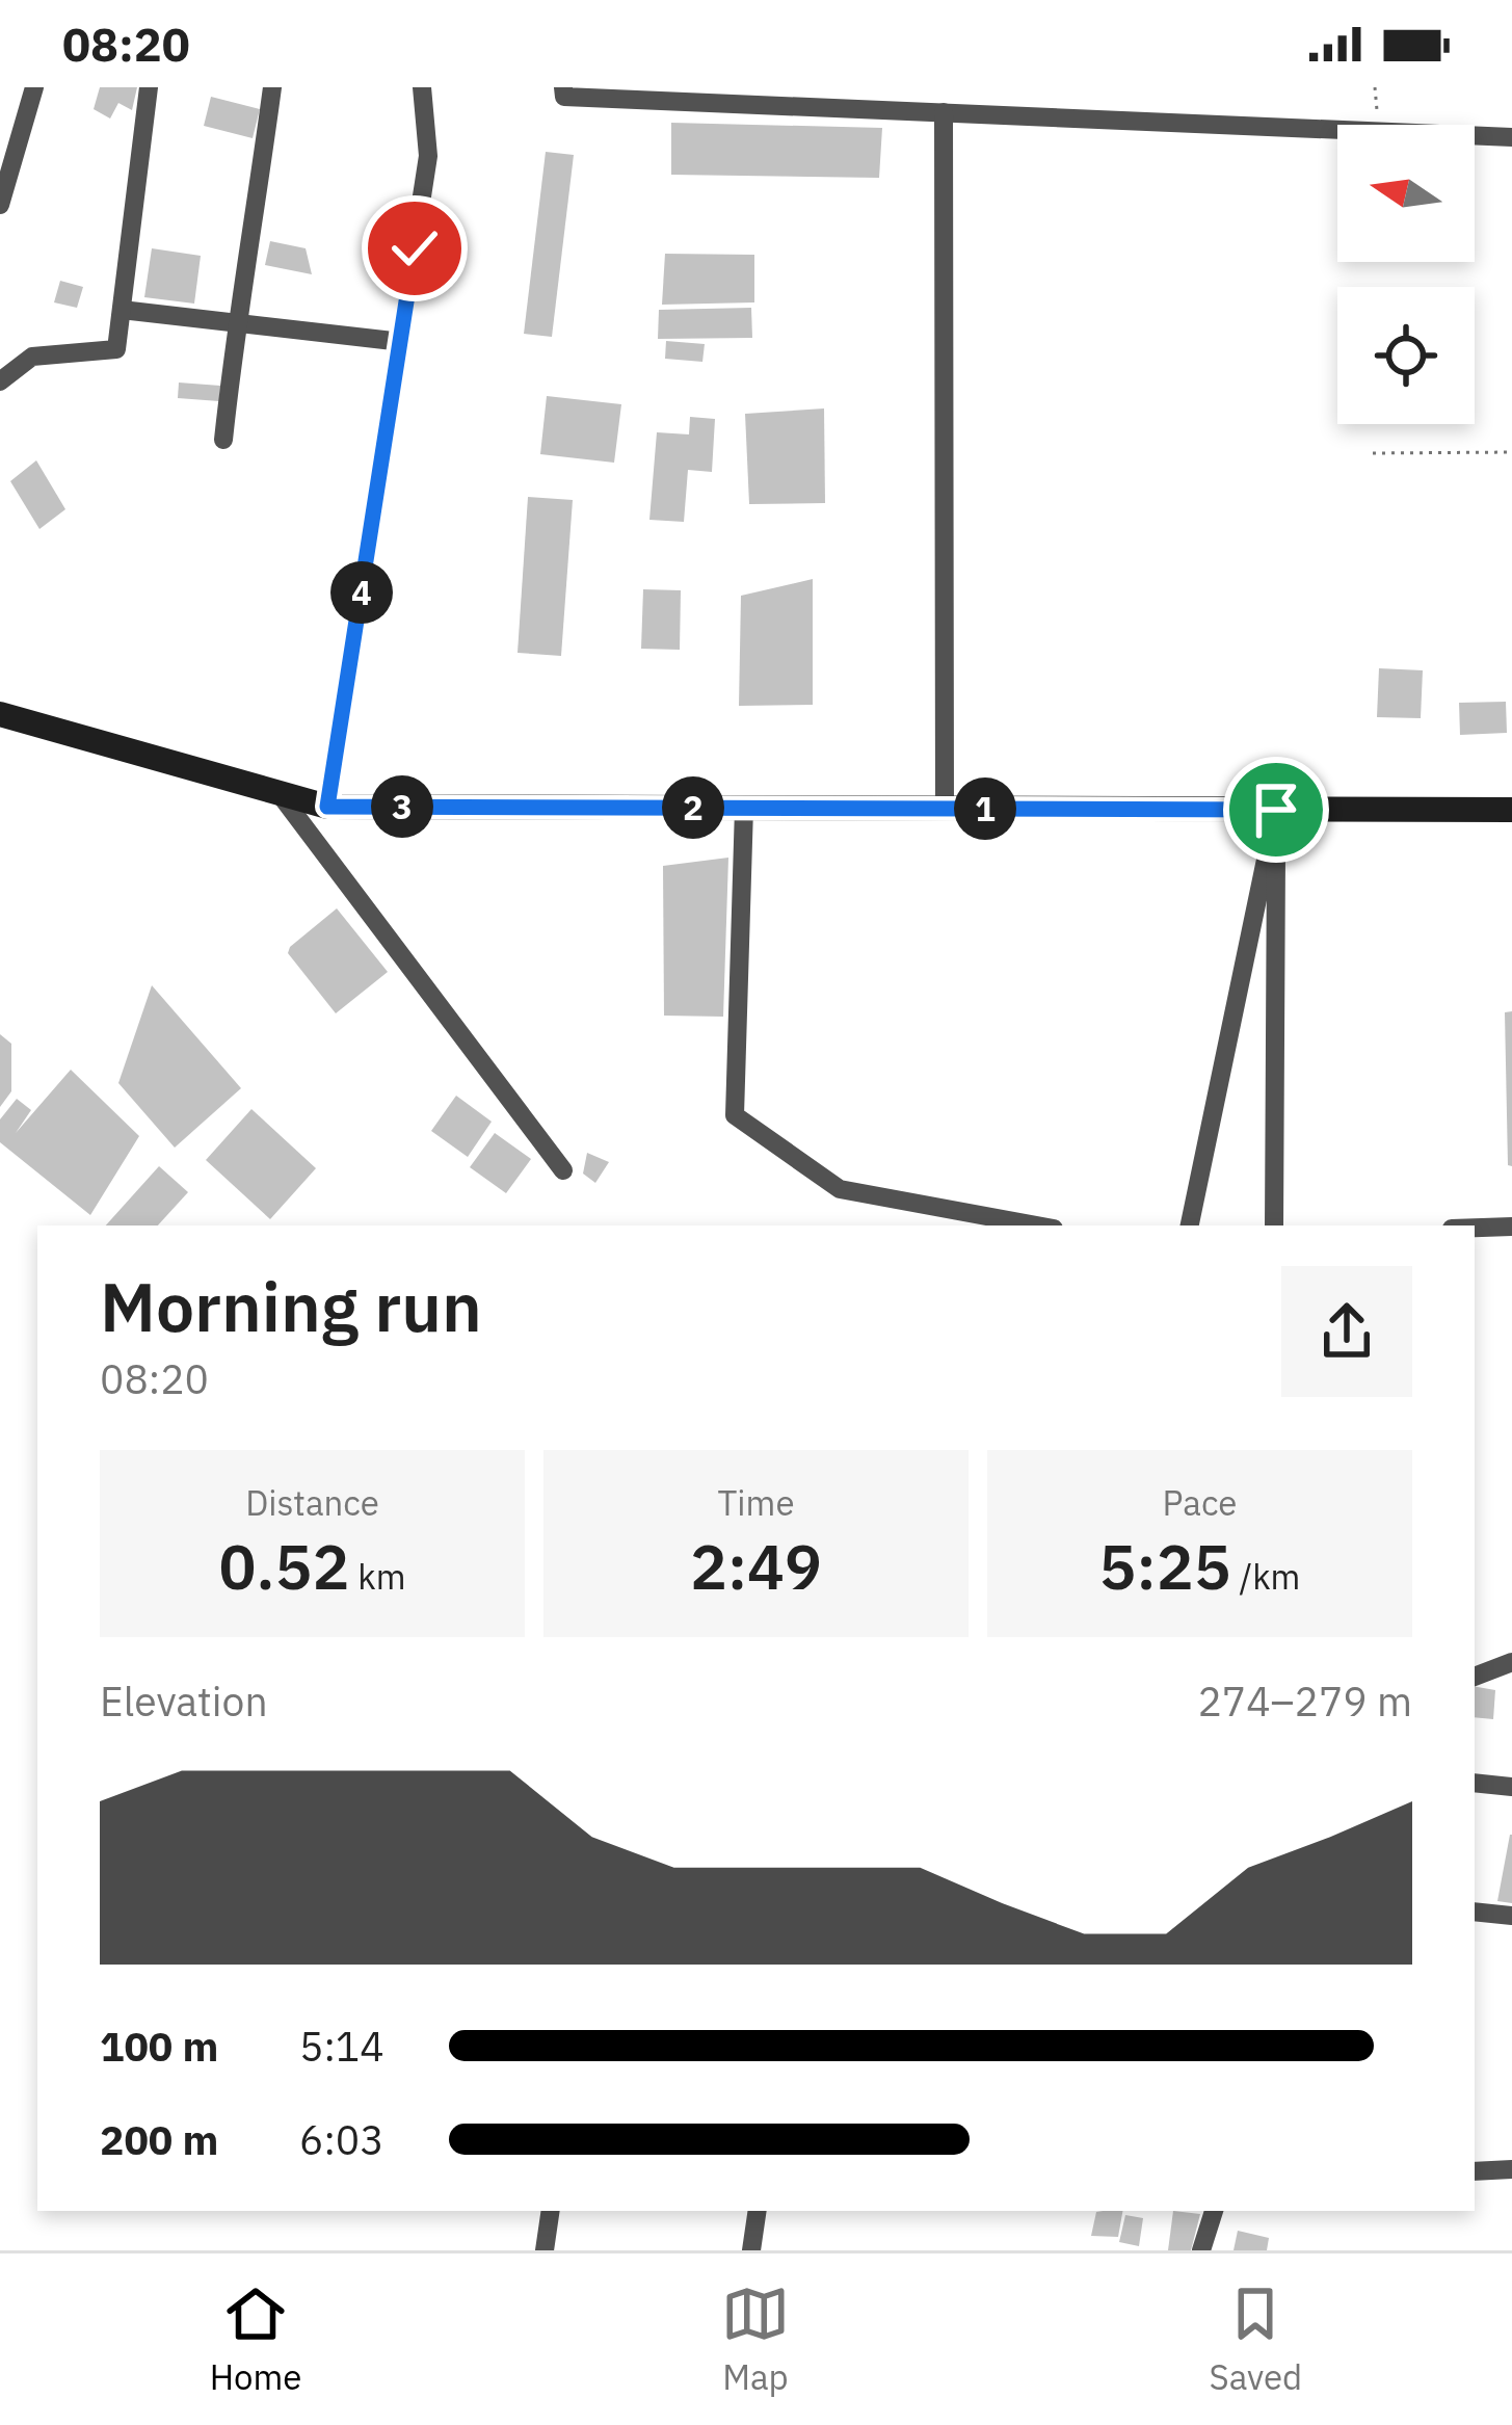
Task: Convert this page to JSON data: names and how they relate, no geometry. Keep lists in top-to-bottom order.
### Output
{
  "north": "left",
  "page": {
    "status": "08:20",
    "pins": [
      "4",
      "3",
      "2",
      "1"
    ],
    "heading": ["Morning run", "08:20"],
    "stats": [
      ["Distance", "0.52 km"],
      ["Time", "2:49"],
      ["Pace", "5:25 /km"]
    ],
    "chart": ["Elevation", "274–279 m"],
    "list": [
      {
        "name": "100 m",
        "note": "5:14"
      },
      {
        "name": "200 m",
        "note": "6:03"
      }
    ],
    "tabs": ["Home", "Map", "Saved"]
  }
}
